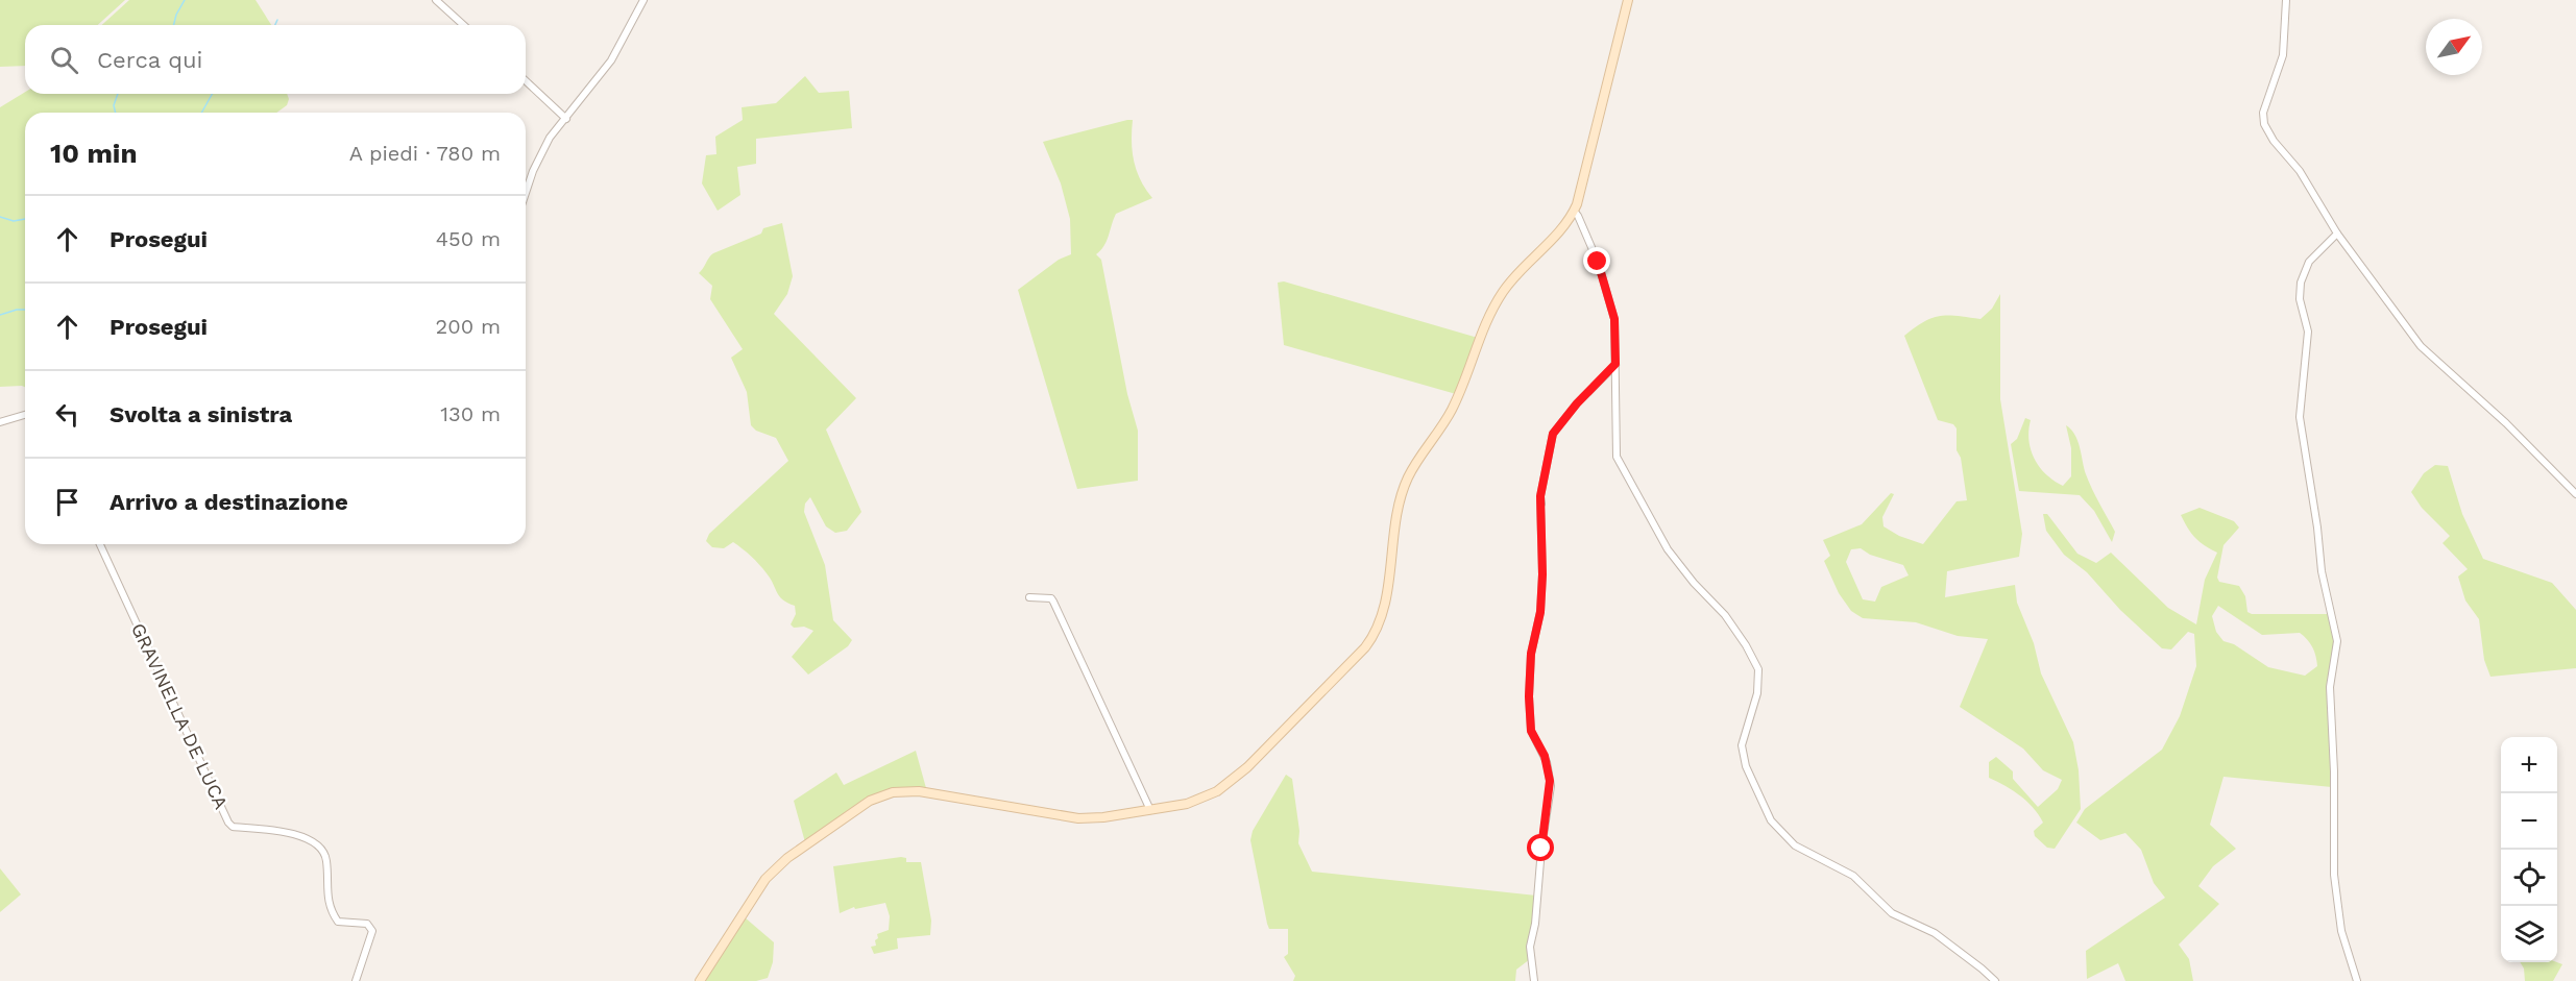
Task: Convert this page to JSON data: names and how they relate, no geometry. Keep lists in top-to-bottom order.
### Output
{
  "streets": {
    "street": ["GRAVINELLA DE LUCA"]
  },
  "north": "top right",
  "page": {
    "search": "Cerca qui",
    "heading": ["10 min", "A piedi · 780 m"],
    "list": [
      ["Prosegui", "450 m"],
      ["Prosegui", "200 m"],
      ["Svolta a sinistra", "130 m"],
      "Arrivo a destinazione"
    ],
    "map_buttons": ["+", "−"]
  }
}
